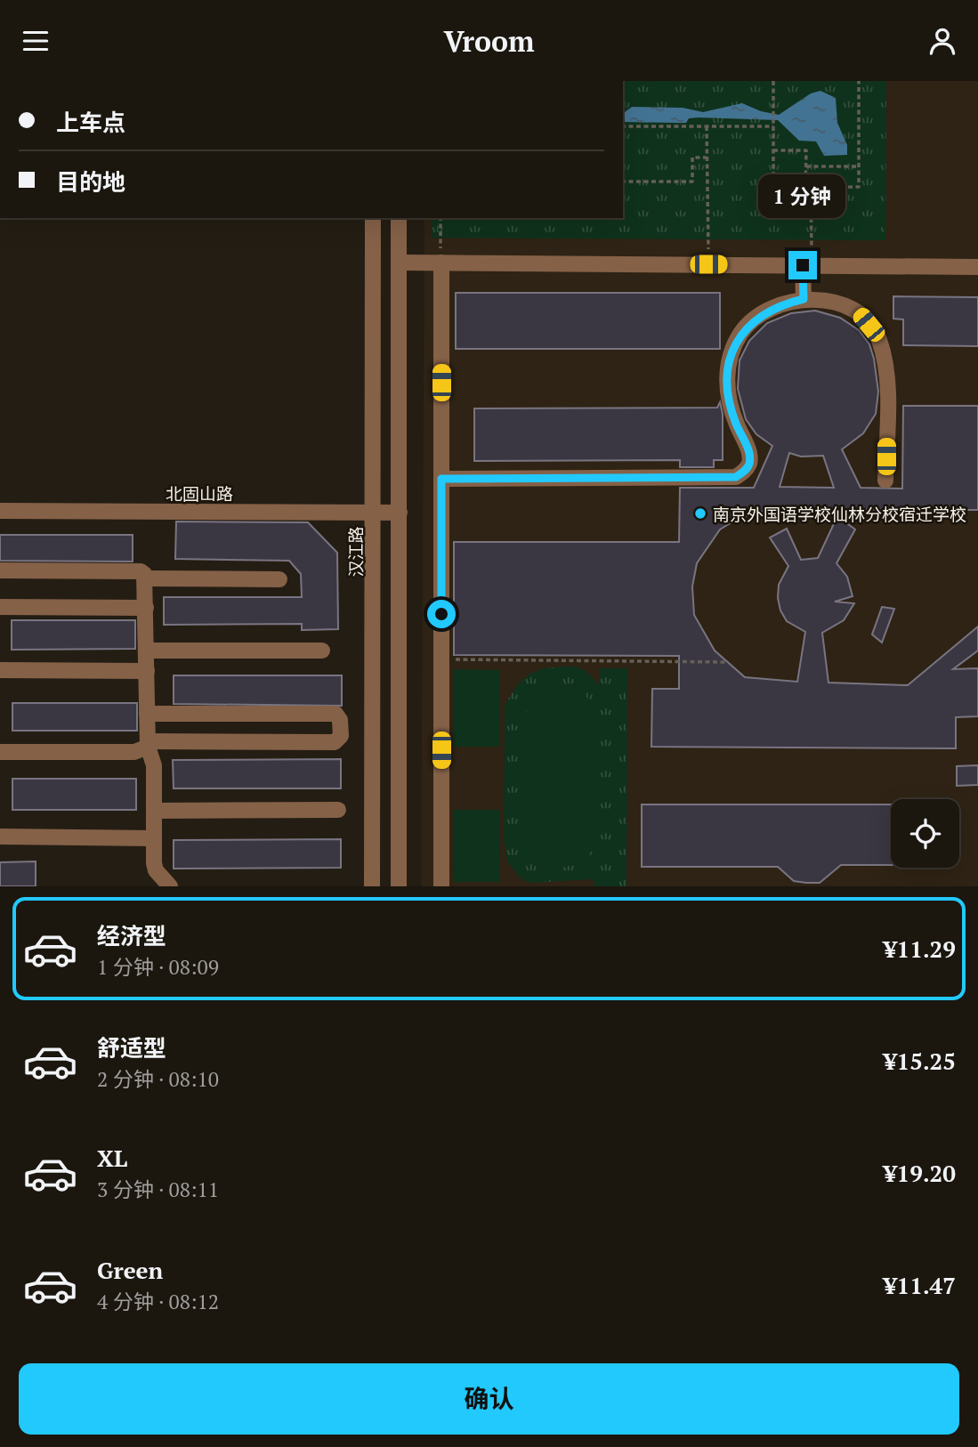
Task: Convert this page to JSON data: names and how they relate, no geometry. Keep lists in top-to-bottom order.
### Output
{
  "streets": {
    "street": ["北固山路", "汉江路"]
  },
  "crossings": [
    ["北固山路", "汉江路"]
  ],
  "places": ["南京外国语学校仙林分校宿迁学校"],
  "page": {
    "header": "Vroom",
    "banner": ["上车点", "目的地"],
    "bubble": "1 分钟",
    "list": [
      {
        "name": "经济型",
        "note": "1 分钟 · 08:09",
        "value": "¥11.29"
      },
      {
        "name": "舒适型",
        "note": "2 分钟 · 08:10",
        "value": "¥15.25"
      },
      {
        "name": "XL",
        "note": "3 分钟 · 08:11",
        "value": "¥19.20"
      },
      {
        "name": "Green",
        "note": "4 分钟 · 08:12",
        "value": "¥11.47"
      }
    ],
    "buttons": "确认"
  }
}
